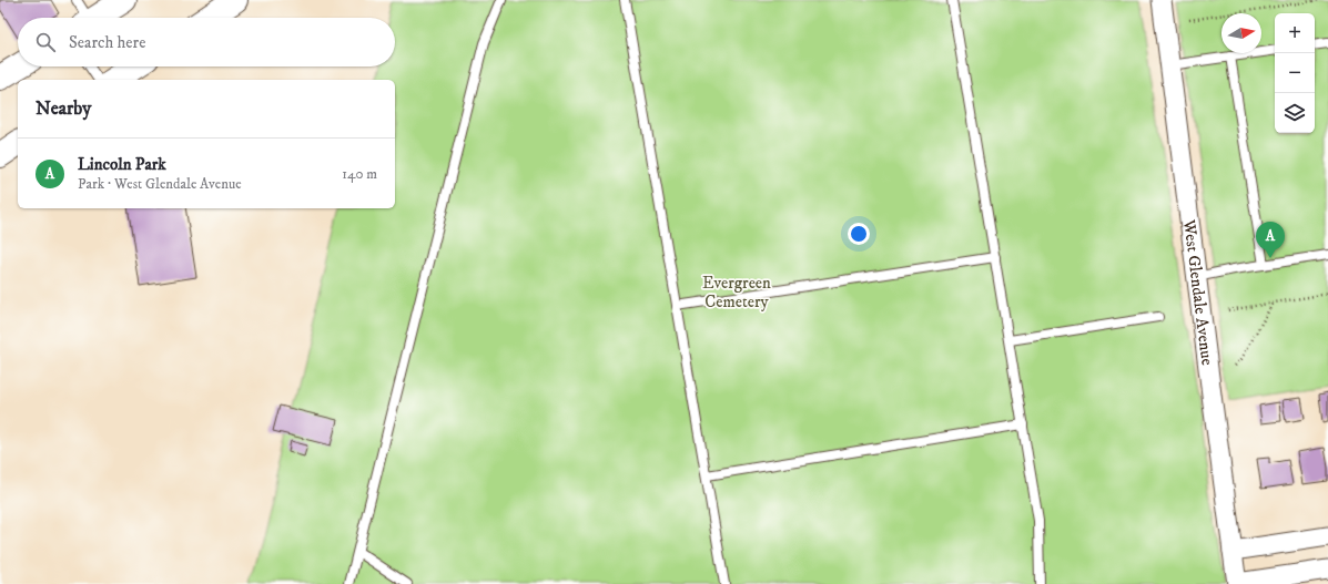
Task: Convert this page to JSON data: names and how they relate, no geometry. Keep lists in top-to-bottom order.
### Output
{
  "streets": {
    "street": ["West Glendale Avenue"]
  },
  "parks": ["Evergreen Cemetery"],
  "north": "right",
  "page": {
    "map_buttons": ["+", "−"],
    "search": "Search here",
    "heading": "Nearby",
    "list": [
      {
        "mark": "A",
        "name": "Lincoln Park",
        "note": "Park · West Glendale Avenue",
        "value": "140 m"
      }
    ],
    "pins": "A"
  }
}
